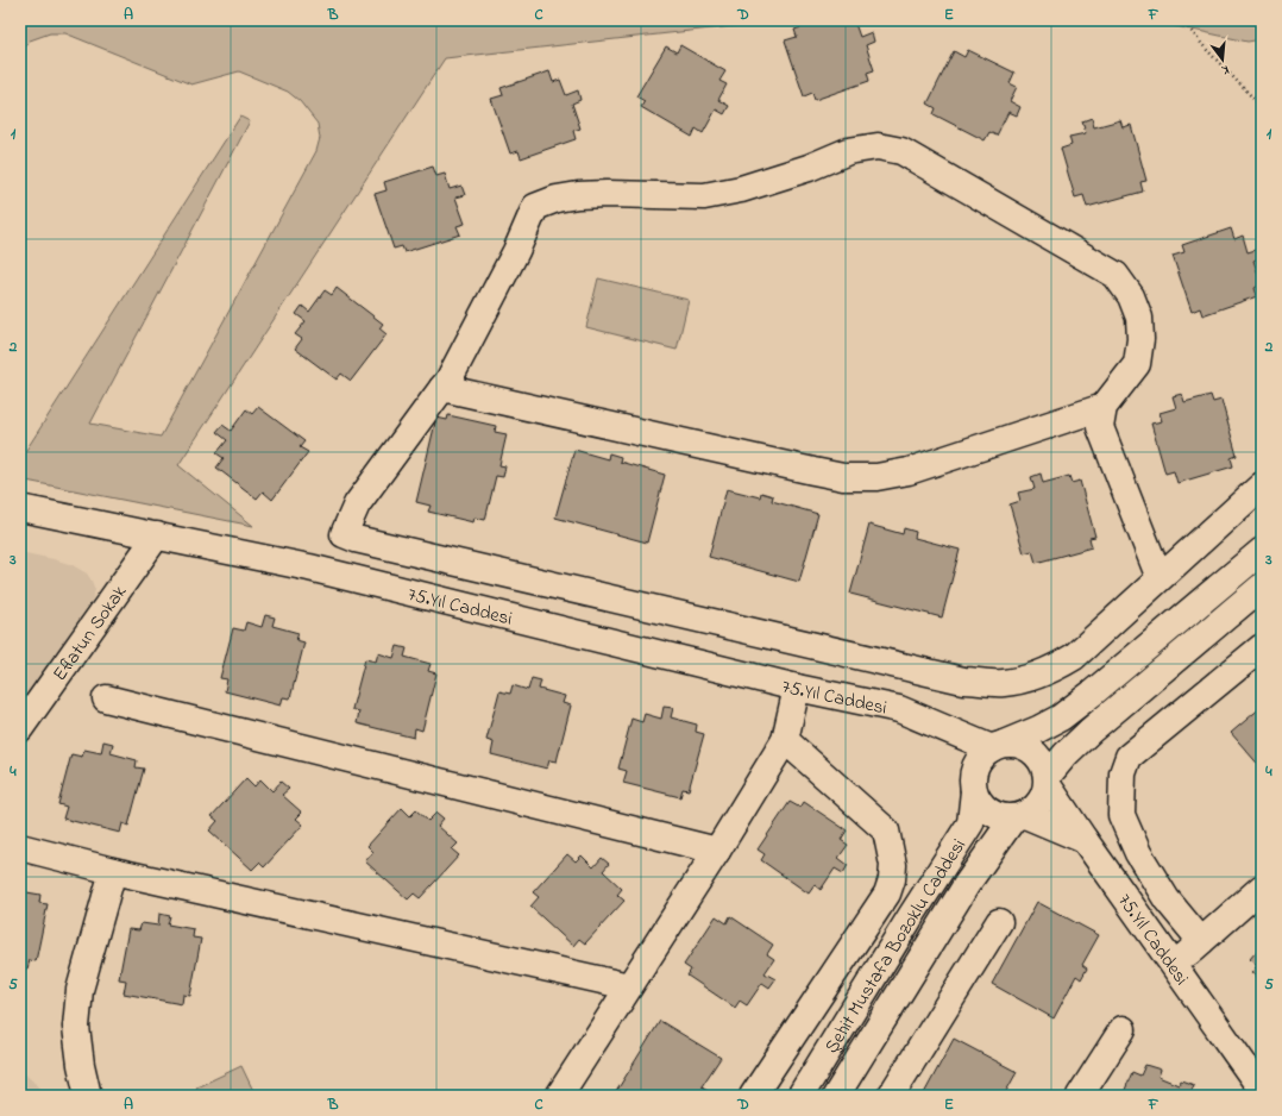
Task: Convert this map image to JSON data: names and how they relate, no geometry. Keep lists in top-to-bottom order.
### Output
{
  "streets": {
    "street": ["75.Yıl Caddesi", "Eflatun Sokak", "Şehit Mustafa Bozoklu Caddesi"]
  },
  "crossings": [
    ["75.Yıl Caddesi", "Eflatun Sokak"],
    ["75.Yıl Caddesi", "Şehit Mustafa Bozoklu Caddesi"]
  ],
  "north": "bottom",
  "grid": {
    "columns": [
      "A",
      "B",
      "C",
      "D",
      "E",
      "F"
    ],
    "rows": [
      "1",
      "2",
      "3",
      "4",
      "5"
    ]
  }
}
